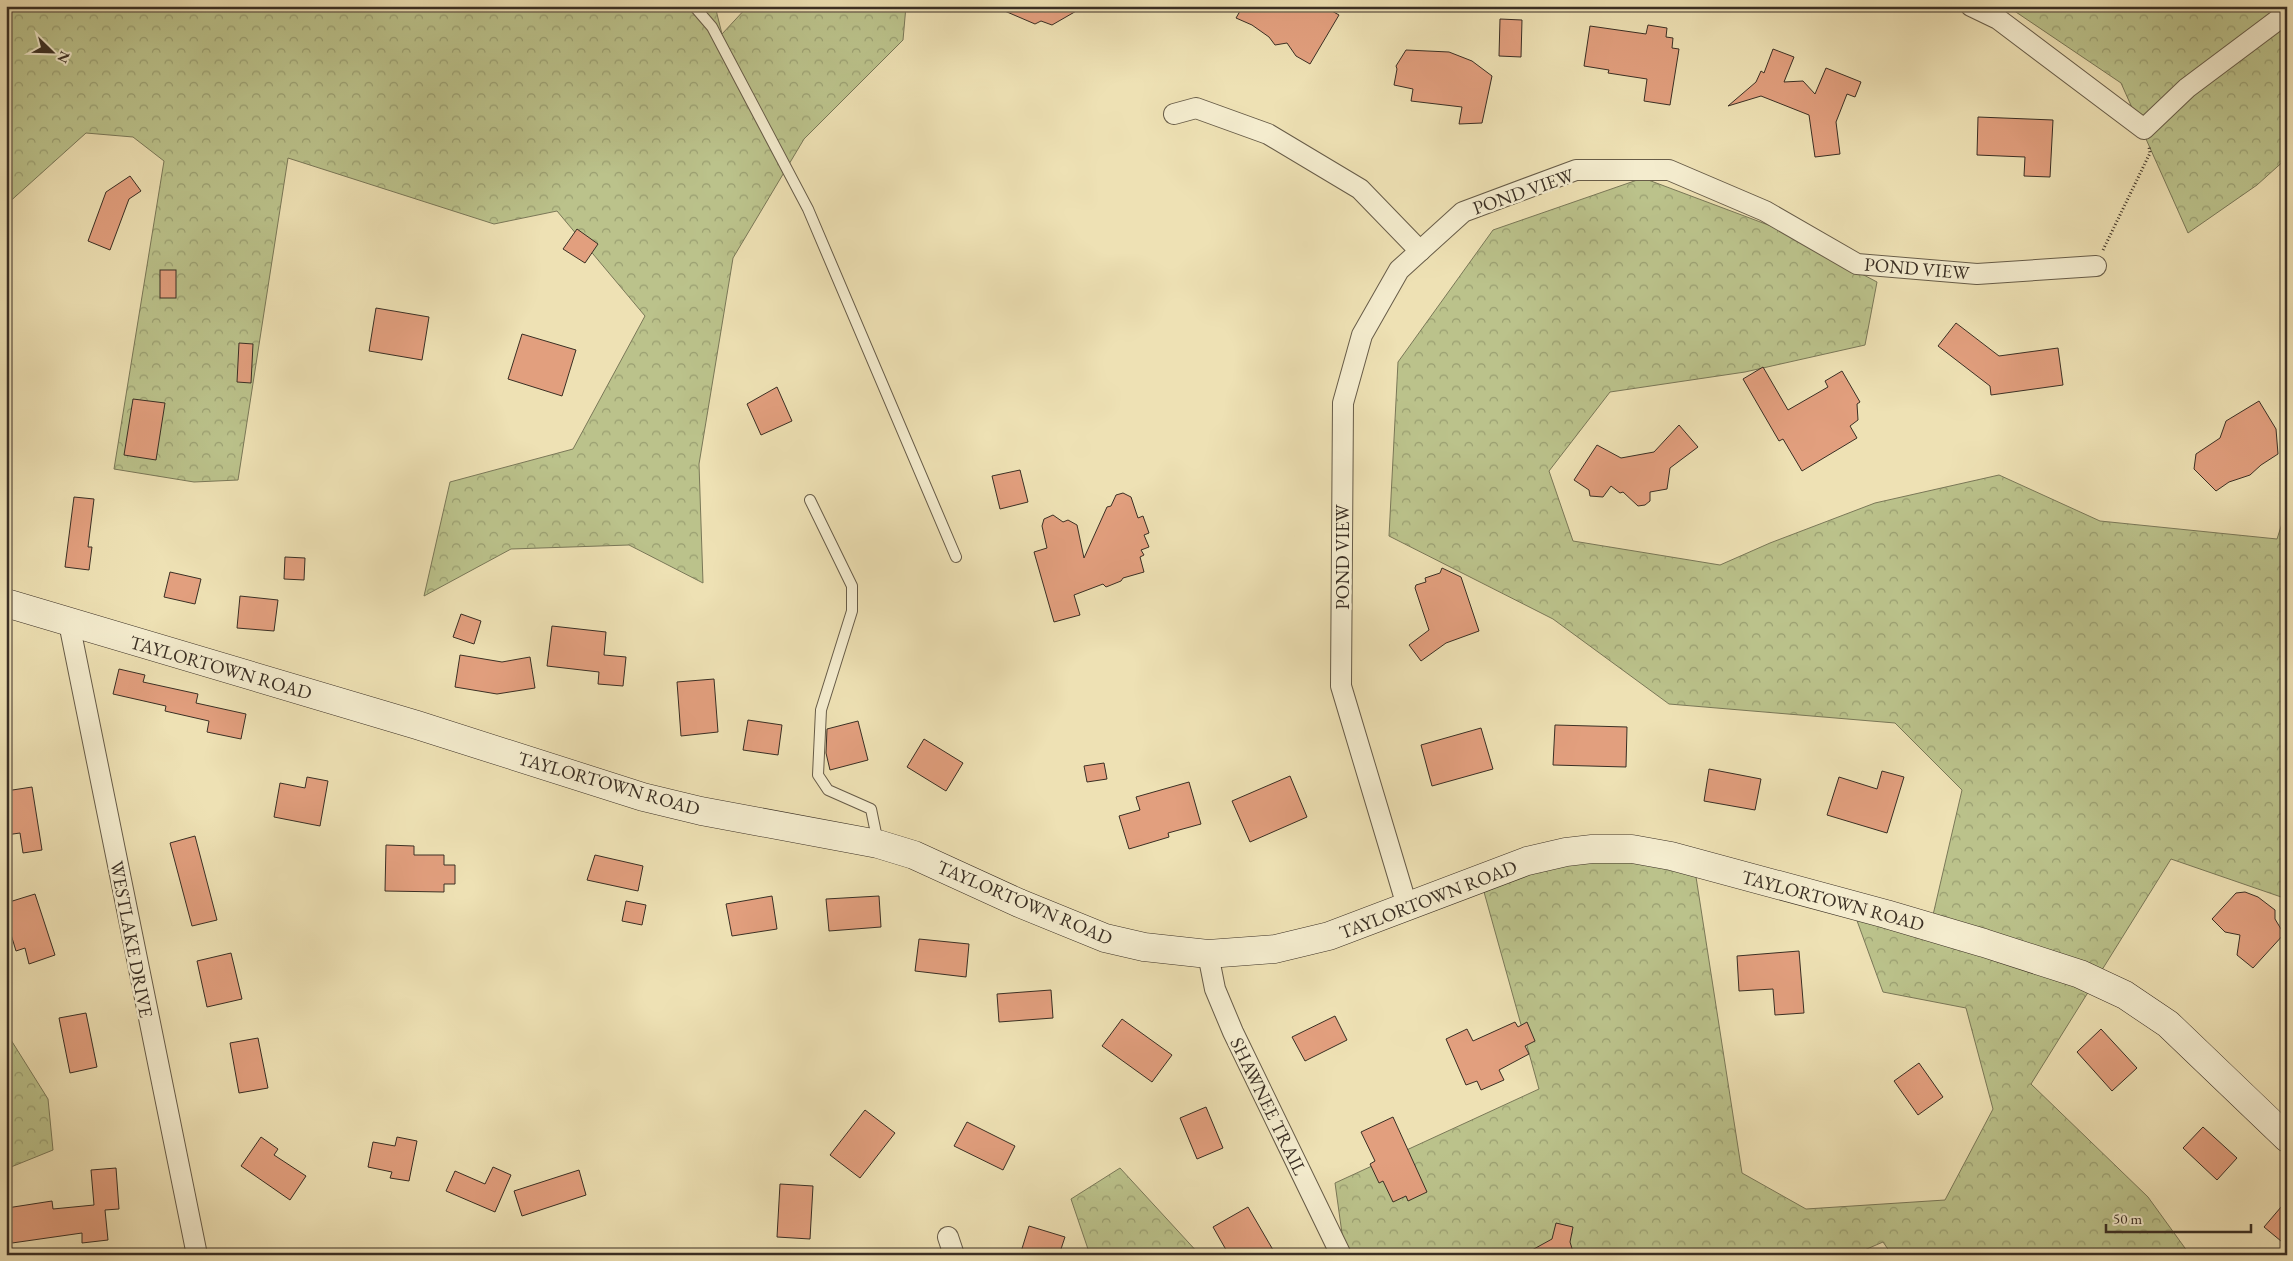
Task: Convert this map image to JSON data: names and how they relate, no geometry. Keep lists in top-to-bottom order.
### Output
{
  "streets": {
    "street": [
      "POND VIEW",
      "TAYLORTOWN ROAD",
      "WESTLAKE DRIVE",
      "SHAWNEE TRAIL"
    ]
  },
  "crossings": [
    ["POND VIEW", "TAYLORTOWN ROAD"],
    ["TAYLORTOWN ROAD", "WESTLAKE DRIVE"],
    ["TAYLORTOWN ROAD", "SHAWNEE TRAIL"]
  ],
  "scale_bar": "50 m",
  "north": "bottom right"
}
